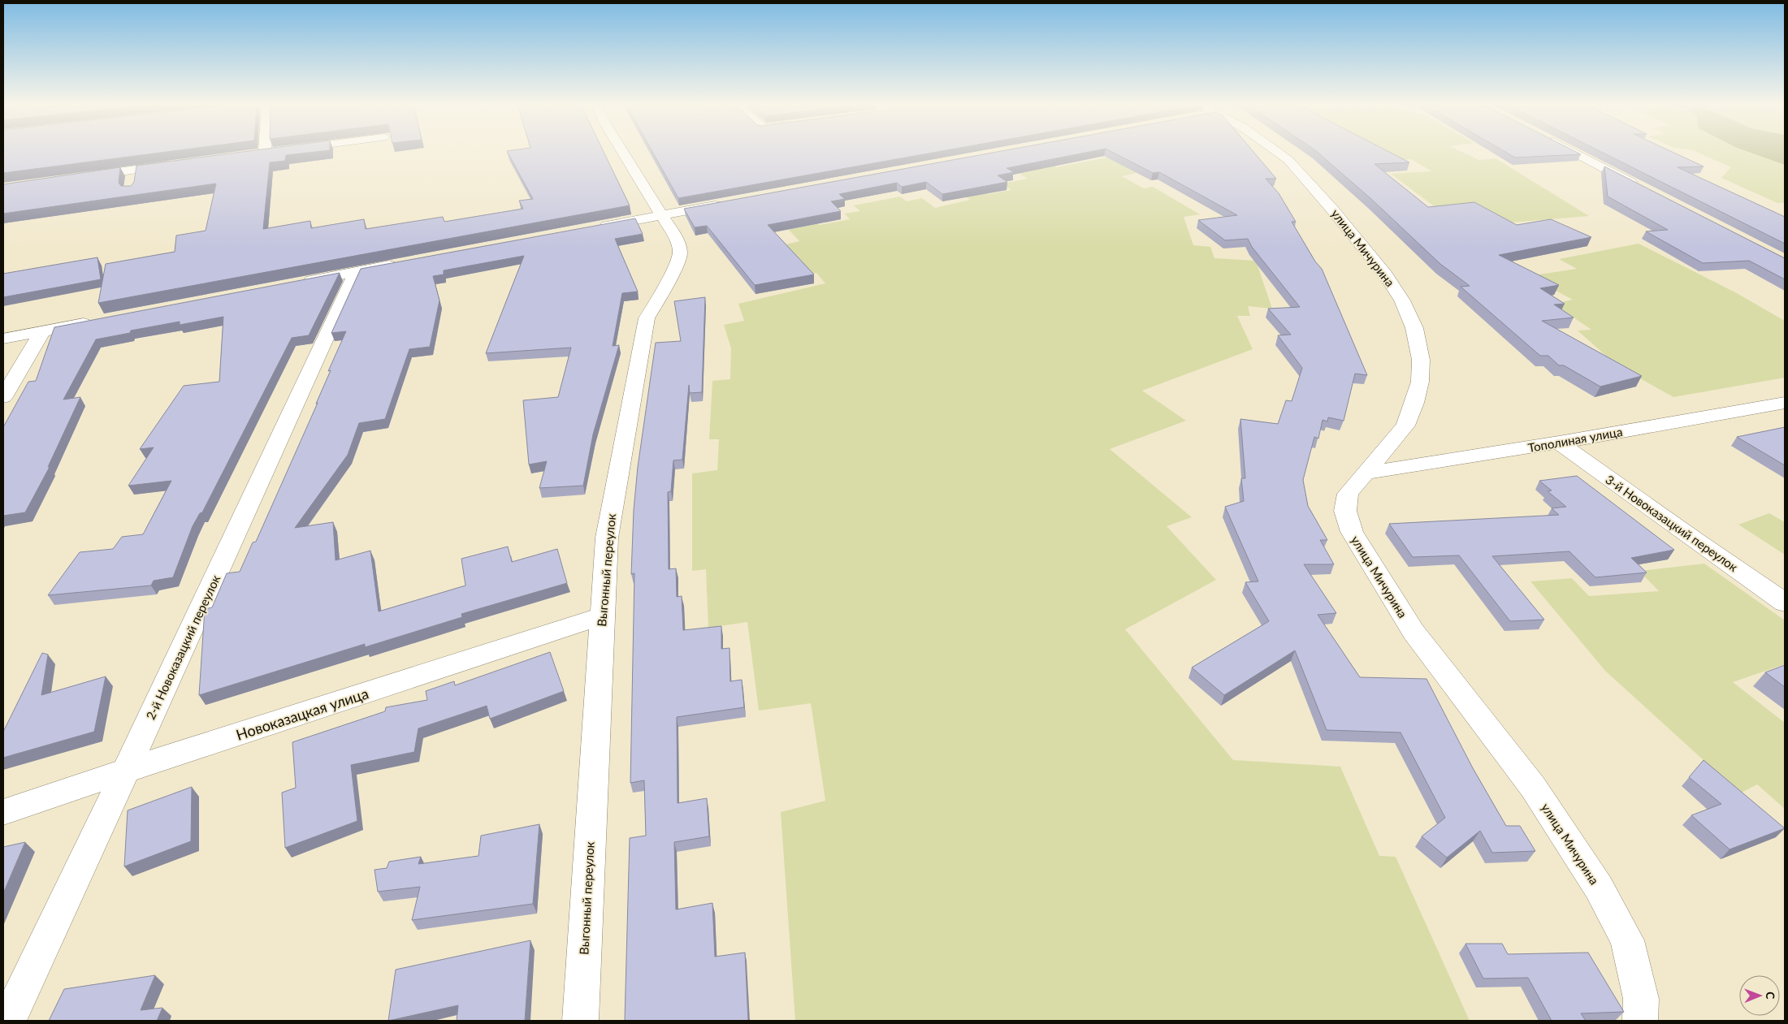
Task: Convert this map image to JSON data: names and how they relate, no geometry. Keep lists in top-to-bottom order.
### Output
{
  "streets": {
    "street": [
      "улица Мичурина",
      "Тополиная улица",
      "3-й Новоказацкий переулок",
      "Выгонный переулок",
      "2-й Новоказацкий переулок",
      "Новоказацкая улица"
    ]
  },
  "crossings": [
    ["улица Мичурина", "Тополиная улица"],
    ["Тополиная улица", "3-й Новоказацкий переулок"],
    ["Выгонный переулок", "Новоказацкая улица"],
    ["2-й Новоказацкий переулок", "Новоказацкая улица"]
  ],
  "north": "right"
}
